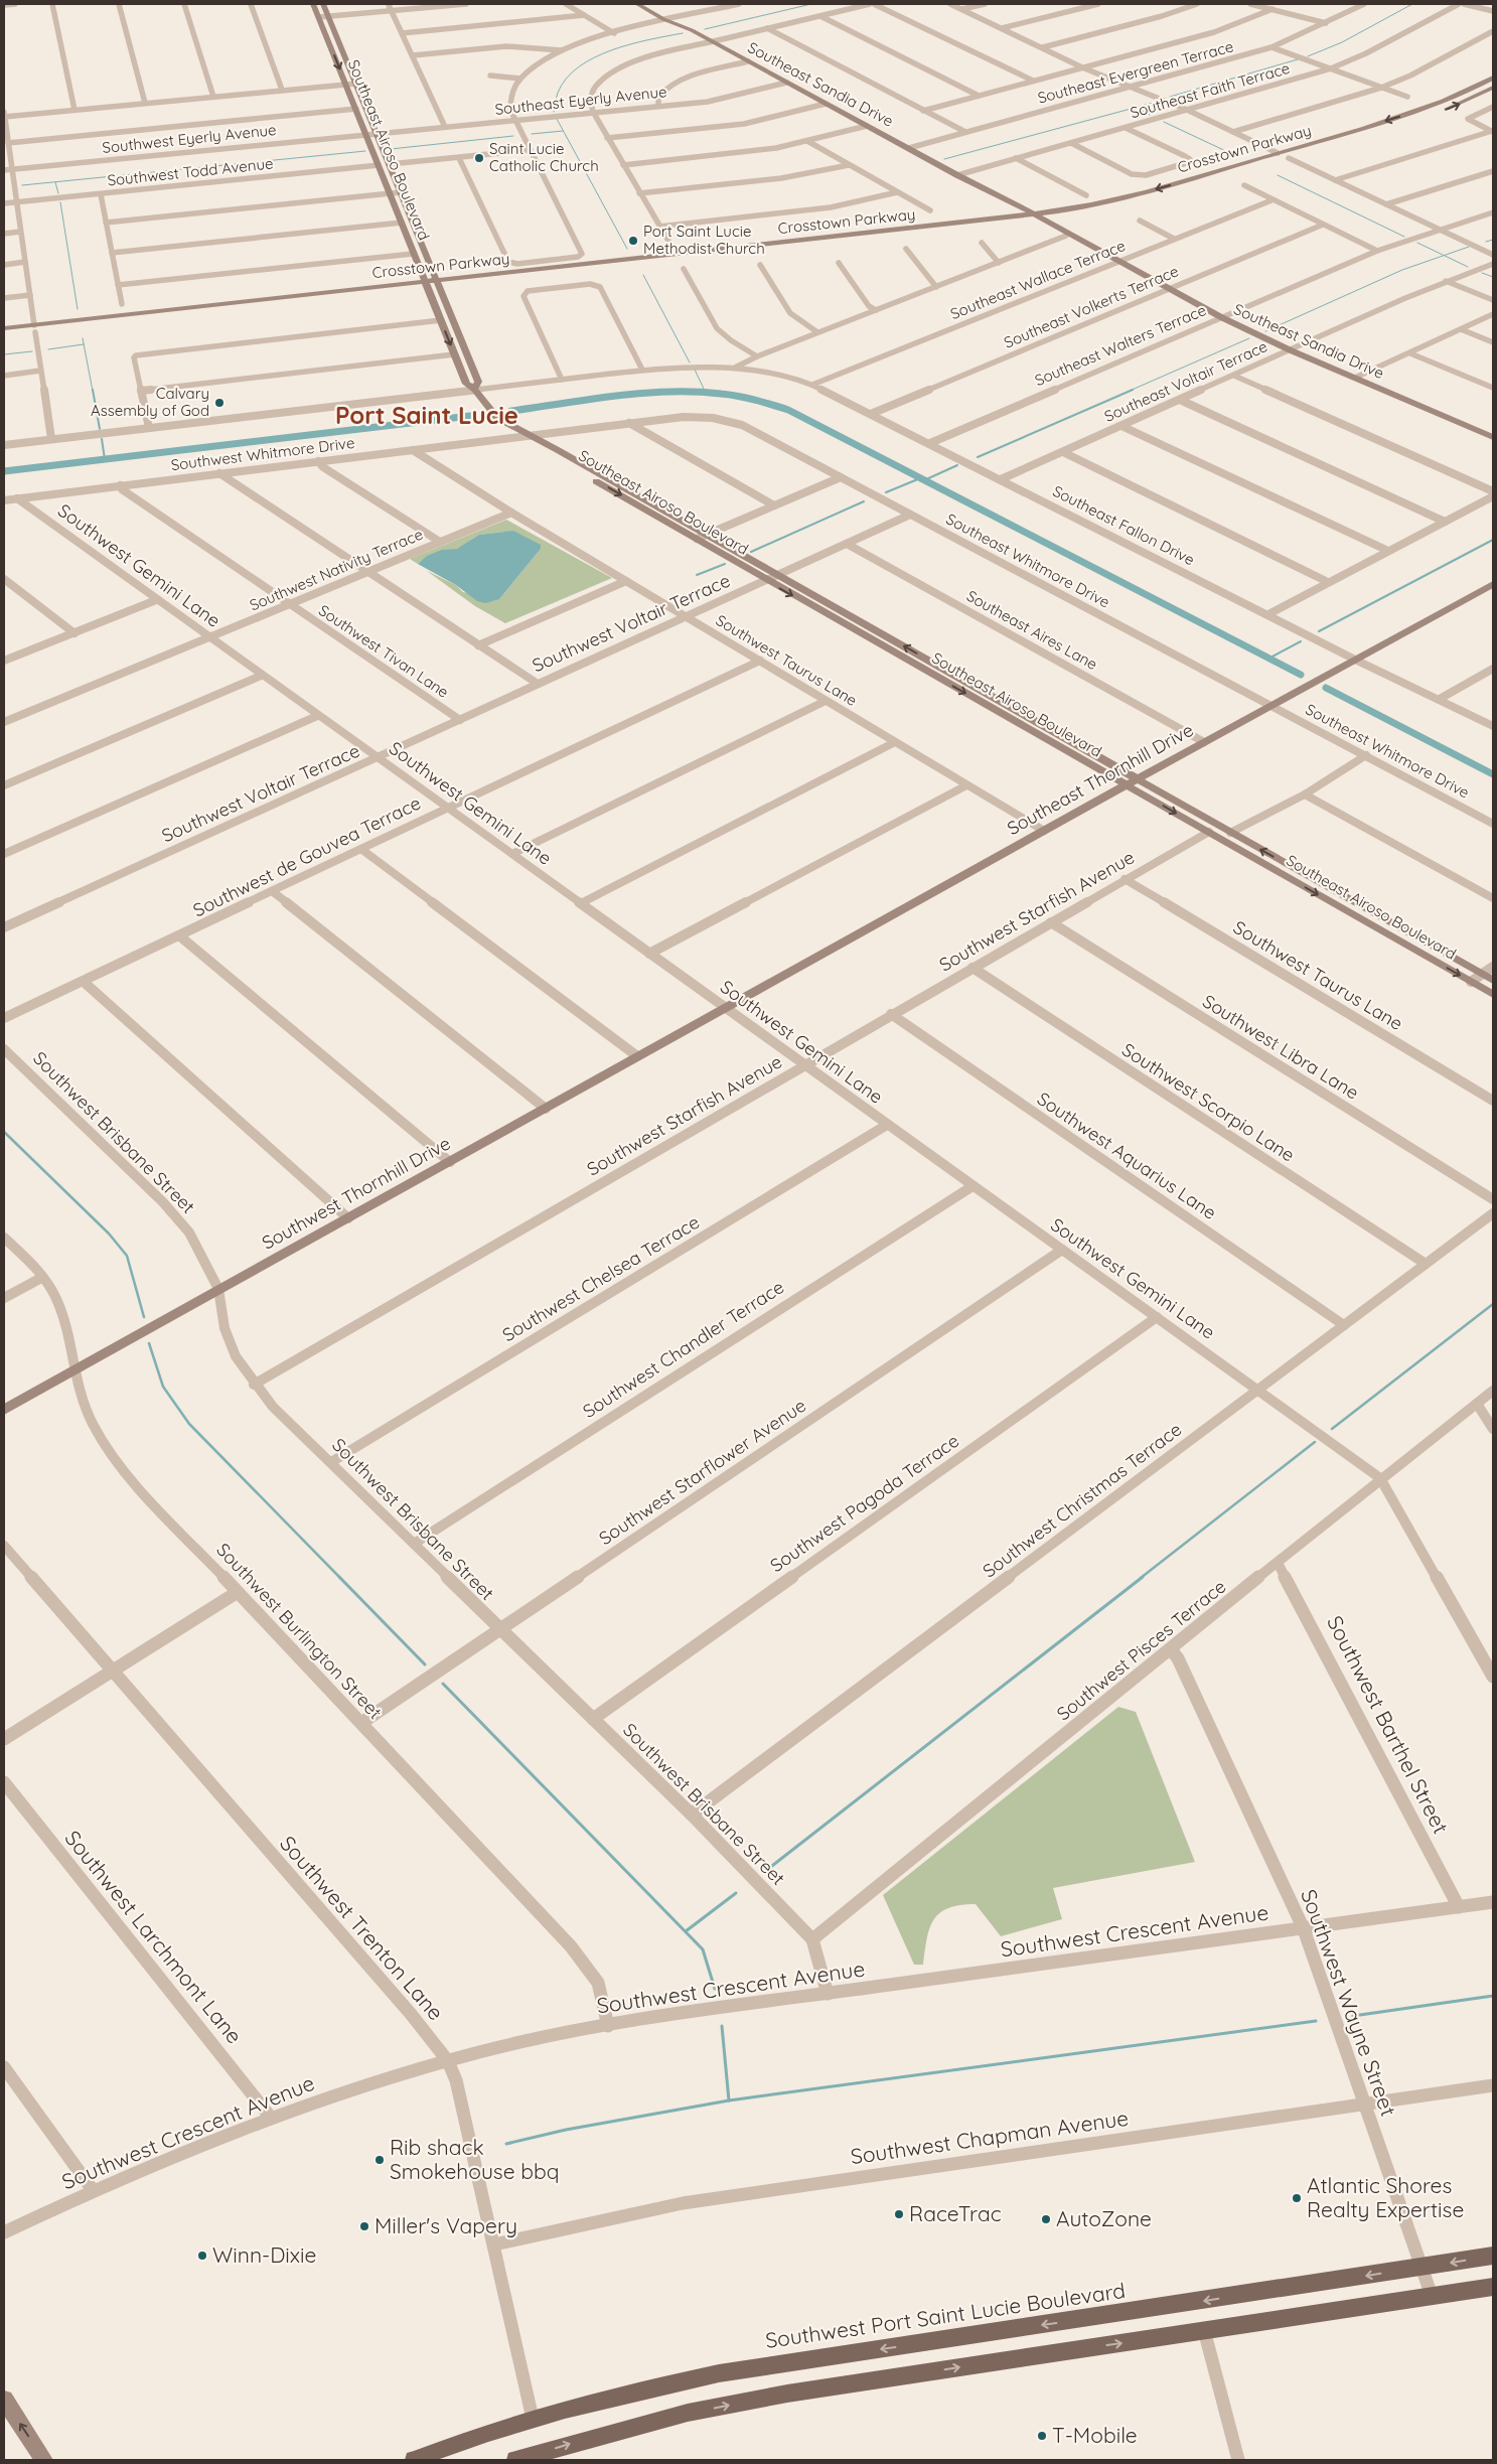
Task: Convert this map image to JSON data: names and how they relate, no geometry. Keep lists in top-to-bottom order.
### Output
{
  "streets": {
    "main road": [
      "Southeast Sandia Drive",
      "Crosstown Parkway",
      "Southeast Airoso Boulevard",
      "Southeast Thornhill Drive",
      "Southwest Thornhill Drive",
      "Southwest Port Saint Lucie Boulevard"
    ],
    "street": [
      "Southeast Evergreen Terrace",
      "Southeast Faith Terrace",
      "Southeast Eyerly Avenue",
      "Southwest Eyerly Avenue",
      "Southwest Todd Avenue",
      "Southeast Wallace Terrace",
      "Southeast Volkerts Terrace",
      "Southeast Walters Terrace",
      "Southeast Voltair Terrace",
      "Southwest Whitmore Drive",
      "Southeast Fallon Drive",
      "Southeast Whitmore Drive",
      "Southwest Gemini Lane",
      "Southwest Nativity Terrace",
      "Southwest Voltair Terrace",
      "Southeast Aires Lane",
      "Southwest Tivan Lane",
      "Southwest Taurus Lane",
      "Southwest de Gouvea Terrace",
      "Southwest Starfish Avenue",
      "Southwest Libra Lane",
      "Southwest Scorpio Lane",
      "Southwest Brisbane Street",
      "Southwest Aquarius Lane",
      "Southwest Chelsea Terrace",
      "Southwest Chandler Terrace",
      "Southwest Starflower Avenue",
      "Southwest Christmas Terrace",
      "Southwest Pagoda Terrace",
      "Southwest Burlington Street",
      "Southwest Pisces Terrace",
      "Southwest Barthel Street",
      "Southwest Trenton Lane",
      "Southwest Crescent Avenue",
      "Southwest Larchmont Lane",
      "Southwest Wayne Street",
      "Southwest Chapman Avenue"
    ]
  },
  "crossings": [
    ["Southeast Evergreen Terrace", "Southeast Sandia Drive"],
    ["Southeast Sandia Drive", "Southeast Faith Terrace"],
    ["Southeast Sandia Drive", "Southeast Eyerly Avenue"],
    ["Southeast Sandia Drive", "Crosstown Parkway"],
    ["Southeast Sandia Drive", "Southeast Wallace Terrace"],
    ["Southeast Sandia Drive", "Southeast Volkerts Terrace"],
    ["Southeast Sandia Drive", "Southeast Walters Terrace"],
    ["Southeast Sandia Drive", "Southeast Voltair Terrace"],
    ["Southeast Eyerly Avenue", "Southwest Eyerly Avenue"],
    ["Southeast Eyerly Avenue", "Southeast Airoso Boulevard"],
    ["Southwest Eyerly Avenue", "Southeast Airoso Boulevard"],
    ["Crosstown Parkway", "Southeast Airoso Boulevard"],
    ["Southeast Airoso Boulevard", "Southwest Todd Avenue"],
    ["Southeast Airoso Boulevard", "Southwest Whitmore Drive"],
    ["Southeast Airoso Boulevard", "Southeast Fallon Drive"],
    ["Southeast Airoso Boulevard", "Southeast Whitmore Drive"],
    ["Southeast Airoso Boulevard", "Southwest Voltair Terrace"],
    ["Southeast Airoso Boulevard", "Southeast Thornhill Drive"],
    ["Southeast Airoso Boulevard", "Southwest Starfish Avenue"],
    ["Southeast Wallace Terrace", "Southeast Fallon Drive"],
    ["Southeast Volkerts Terrace", "Southeast Fallon Drive"],
    ["Southeast Walters Terrace", "Southeast Fallon Drive"],
    ["Southeast Voltair Terrace", "Southeast Fallon Drive"],
    ["Southwest Whitmore Drive", "Southeast Whitmore Drive"],
    ["Southwest Whitmore Drive", "Southwest Gemini Lane"],
    ["Southwest Whitmore Drive", "Southwest Tivan Lane"],
    ["Southwest Whitmore Drive", "Southwest Taurus Lane"],
    ["Southeast Fallon Drive", "Southeast Thornhill Drive"],
    ["Southeast Whitmore Drive", "Southeast Thornhill Drive"],
    ["Southwest Gemini Lane", "Southwest Nativity Terrace"],
    ["Southwest Gemini Lane", "Southwest Voltair Terrace"],
    ["Southwest Gemini Lane", "Southeast Thornhill Drive"],
    ["Southwest Gemini Lane", "Southwest de Gouvea Terrace"],
    ["Southwest Gemini Lane", "Southwest Starfish Avenue"],
    ["Southwest Gemini Lane", "Southwest Thornhill Drive"],
    ["Southwest Gemini Lane", "Southwest Chelsea Terrace"],
    ["Southwest Gemini Lane", "Southwest Chandler Terrace"],
    ["Southwest Gemini Lane", "Southwest Starflower Avenue"],
    ["Southwest Gemini Lane", "Southwest Christmas Terrace"],
    ["Southwest Gemini Lane", "Southwest Pagoda Terrace"],
    ["Southwest Gemini Lane", "Southwest Pisces Terrace"],
    ["Southwest Nativity Terrace", "Southwest Tivan Lane"],
    ["Southwest Nativity Terrace", "Southwest Taurus Lane"],
    ["Southwest Voltair Terrace", "Southwest Tivan Lane"],
    ["Southwest Voltair Terrace", "Southwest Taurus Lane"],
    ["Southeast Aires Lane", "Southeast Thornhill Drive"],
    ["Southwest Taurus Lane", "Southeast Thornhill Drive"],
    ["Southwest Taurus Lane", "Southwest de Gouvea Terrace"],
    ["Southwest Taurus Lane", "Southwest Starfish Avenue"],
    ["Southeast Thornhill Drive", "Southwest Thornhill Drive"],
    ["Southwest Starfish Avenue", "Southwest Libra Lane"],
    ["Southwest Starfish Avenue", "Southwest Scorpio Lane"],
    ["Southwest Starfish Avenue", "Southwest Brisbane Street"],
    ["Southwest Starfish Avenue", "Southwest Aquarius Lane"],
    ["Southwest Scorpio Lane", "Southwest Christmas Terrace"],
    ["Southwest Brisbane Street", "Southwest Thornhill Drive"],
    ["Southwest Brisbane Street", "Southwest Chelsea Terrace"],
    ["Southwest Brisbane Street", "Southwest Chandler Terrace"],
    ["Southwest Brisbane Street", "Southwest Starflower Avenue"],
    ["Southwest Brisbane Street", "Southwest Christmas Terrace"],
    ["Southwest Brisbane Street", "Southwest Pagoda Terrace"],
    ["Southwest Brisbane Street", "Southwest Pisces Terrace"],
    ["Southwest Brisbane Street", "Southwest Crescent Avenue"],
    ["Southwest Aquarius Lane", "Southwest Christmas Terrace"],
    ["Southwest Thornhill Drive", "Southwest Burlington Street"],
    ["Southwest Starflower Avenue", "Southwest Burlington Street"],
    ["Southwest Burlington Street", "Southwest Crescent Avenue"],
    ["Southwest Pisces Terrace", "Southwest Barthel Street"],
    ["Southwest Pisces Terrace", "Southwest Wayne Street"],
    ["Southwest Barthel Street", "Southwest Crescent Avenue"],
    ["Southwest Trenton Lane", "Southwest Crescent Avenue"],
    ["Southwest Trenton Lane", "Southwest Chapman Avenue"],
    ["Southwest Trenton Lane", "Southwest Port Saint Lucie Boulevard"],
    ["Southwest Crescent Avenue", "Southwest Larchmont Lane"],
    ["Southwest Crescent Avenue", "Southwest Wayne Street"],
    ["Southwest Wayne Street", "Southwest Chapman Avenue"],
    ["Southwest Wayne Street", "Southwest Port Saint Lucie Boulevard"]
  ],
  "districts": ["Port Saint Lucie"],
  "places": [
    "Saint Lucie Catholic Church",
    "Port Saint Lucie Methodist Church",
    "Calvary Assembly of God",
    "Rib shack Smokehouse bbq",
    "Atlantic Shores Realty Expertise",
    "RaceTrac",
    "AutoZone",
    "Miller's Vapery",
    "Winn-Dixie",
    "T-Mobile"
  ]
}
